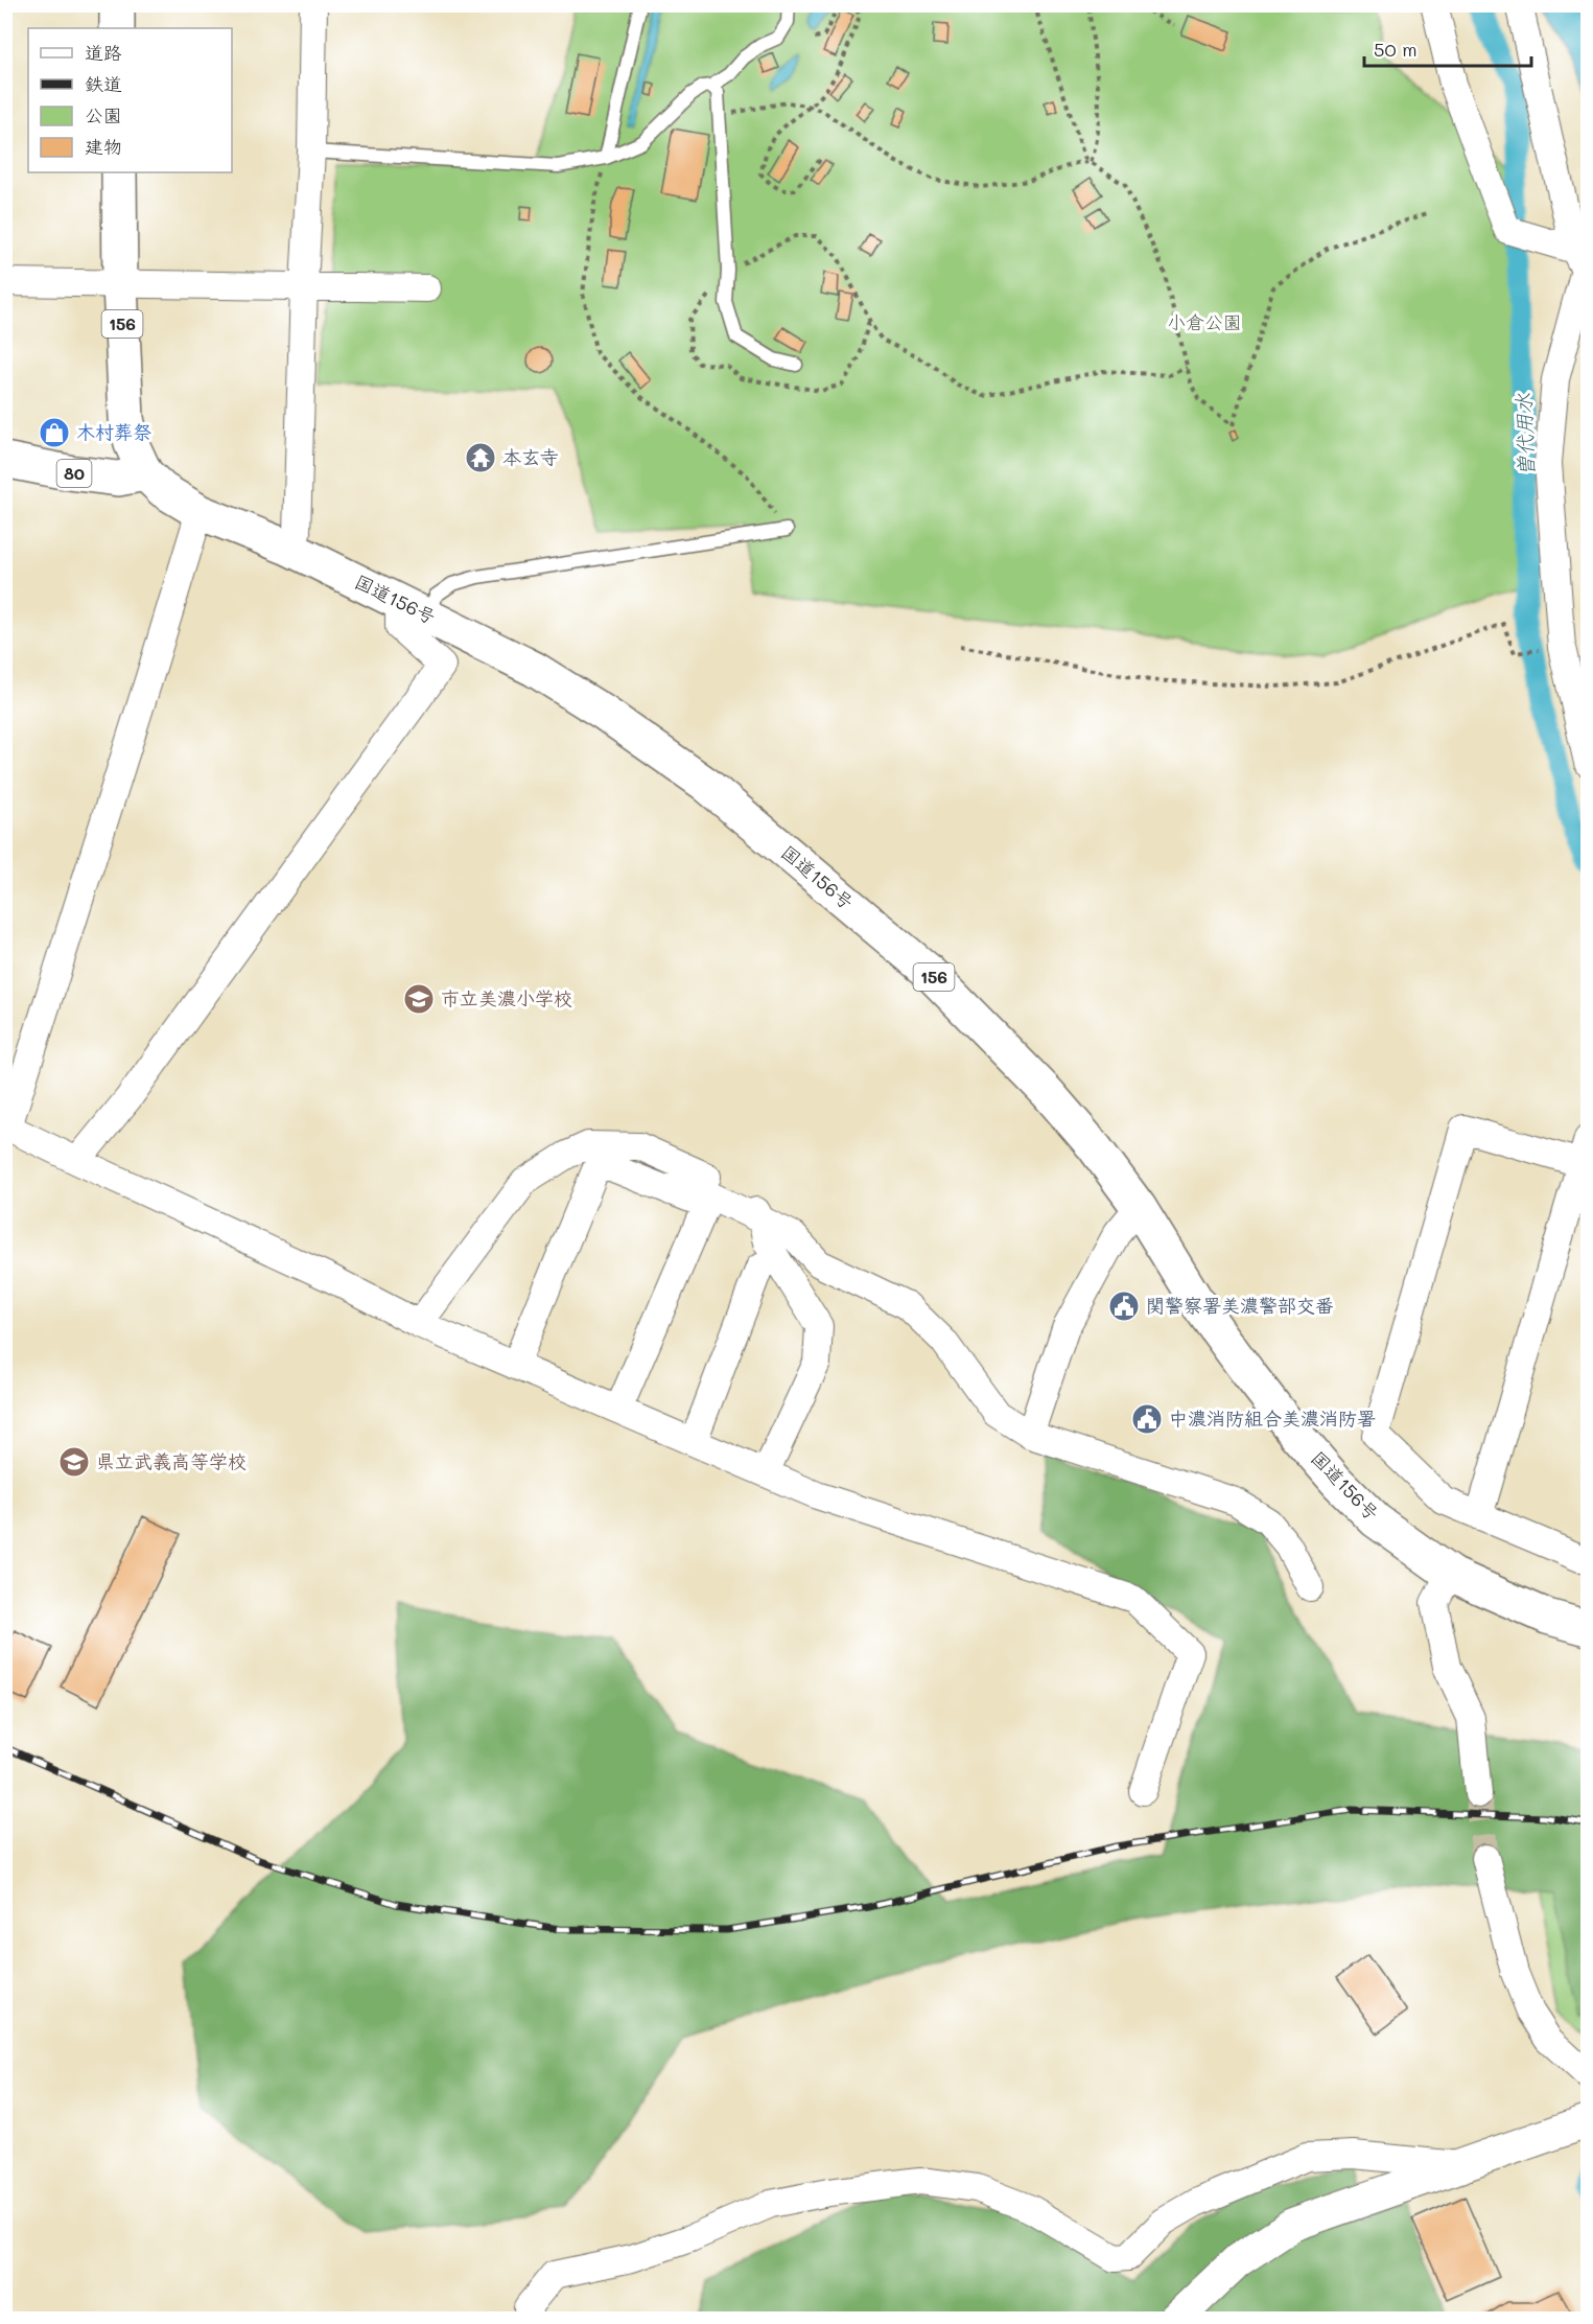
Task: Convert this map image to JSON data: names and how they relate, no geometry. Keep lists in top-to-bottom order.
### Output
{
  "streets": {
    "main road": ["156", "80", "国道156号"]
  },
  "crossings": [
    ["80", "国道156号"]
  ],
  "water": ["曽代用水"],
  "parks": ["小倉公園"],
  "places": {
    "shop": ["木村葬祭"],
    "temple": ["本玄寺"],
    "school or university": ["市立美濃小学校", "県立武義高等学校"],
    "public building": ["関警察署美濃警部交番", "中濃消防組合美濃消防署"]
  },
  "legend": [
    "道路",
    "鉄道",
    "公園",
    "建物"
  ],
  "scale_bar": "50 m"
}
